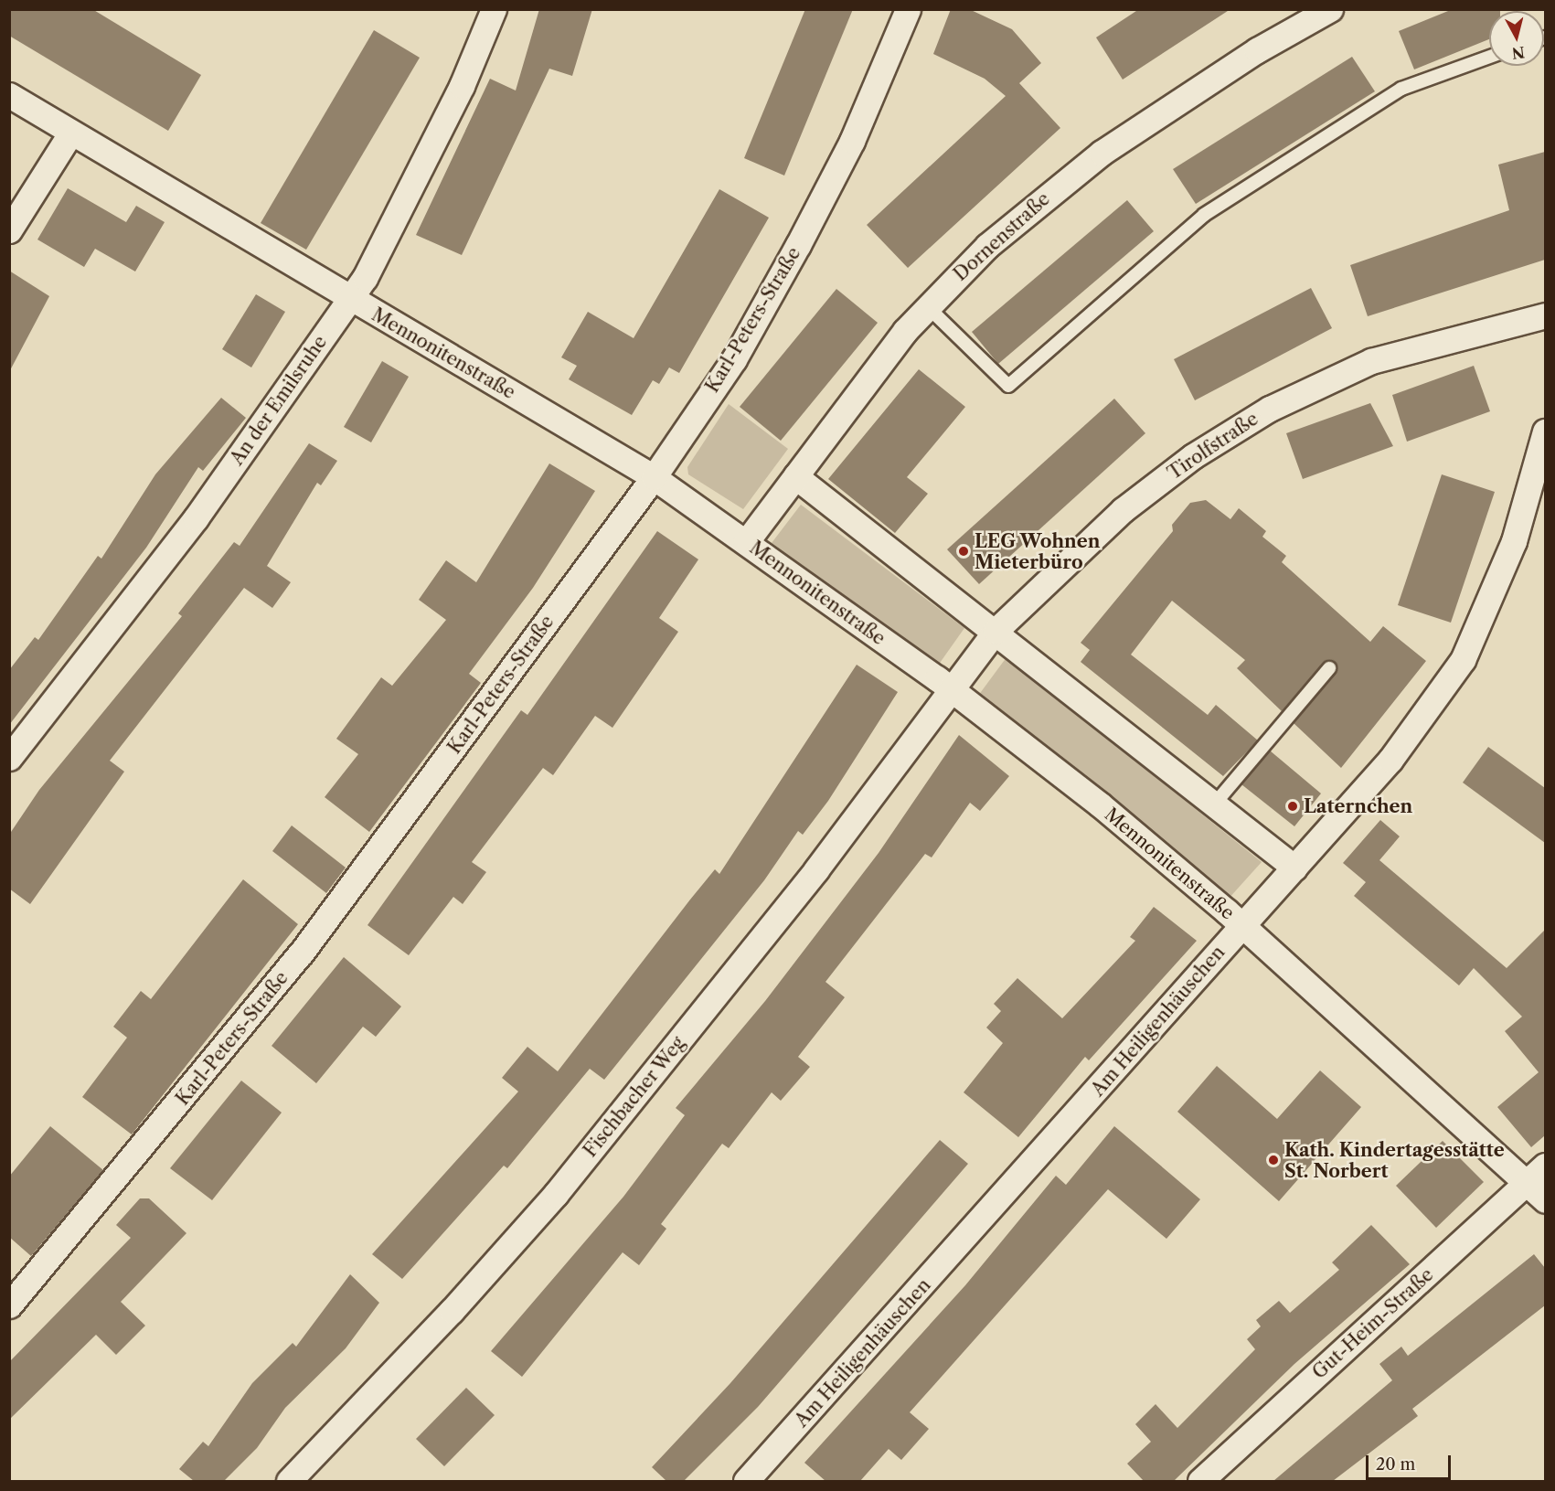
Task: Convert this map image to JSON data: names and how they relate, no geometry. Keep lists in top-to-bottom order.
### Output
{
  "streets": {
    "street": [
      "Dornenstraße",
      "Karl-Peters-Straße",
      "Mennonitenstraße",
      "An der Emilsruhe",
      "Tirolfstraße",
      "Am Heiligenhäuschen",
      "Fischbacher Weg",
      "Gut-Heim-Straße"
    ]
  },
  "crossings": [
    ["Dornenstraße", "Mennonitenstraße"],
    ["Karl-Peters-Straße", "Mennonitenstraße"],
    ["Mennonitenstraße", "An der Emilsruhe"],
    ["Mennonitenstraße", "Tirolfstraße"],
    ["Mennonitenstraße", "Am Heiligenhäuschen"],
    ["Mennonitenstraße", "Fischbacher Weg"],
    ["Mennonitenstraße", "Gut-Heim-Straße"],
    ["Tirolfstraße", "Fischbacher Weg"]
  ],
  "places": ["LEG Wohnen Mieterbüro", "Laternchen", "Kath. Kindertagesstätte St. Norbert"],
  "scale_bar": "20 m",
  "north": "bottom"
}
